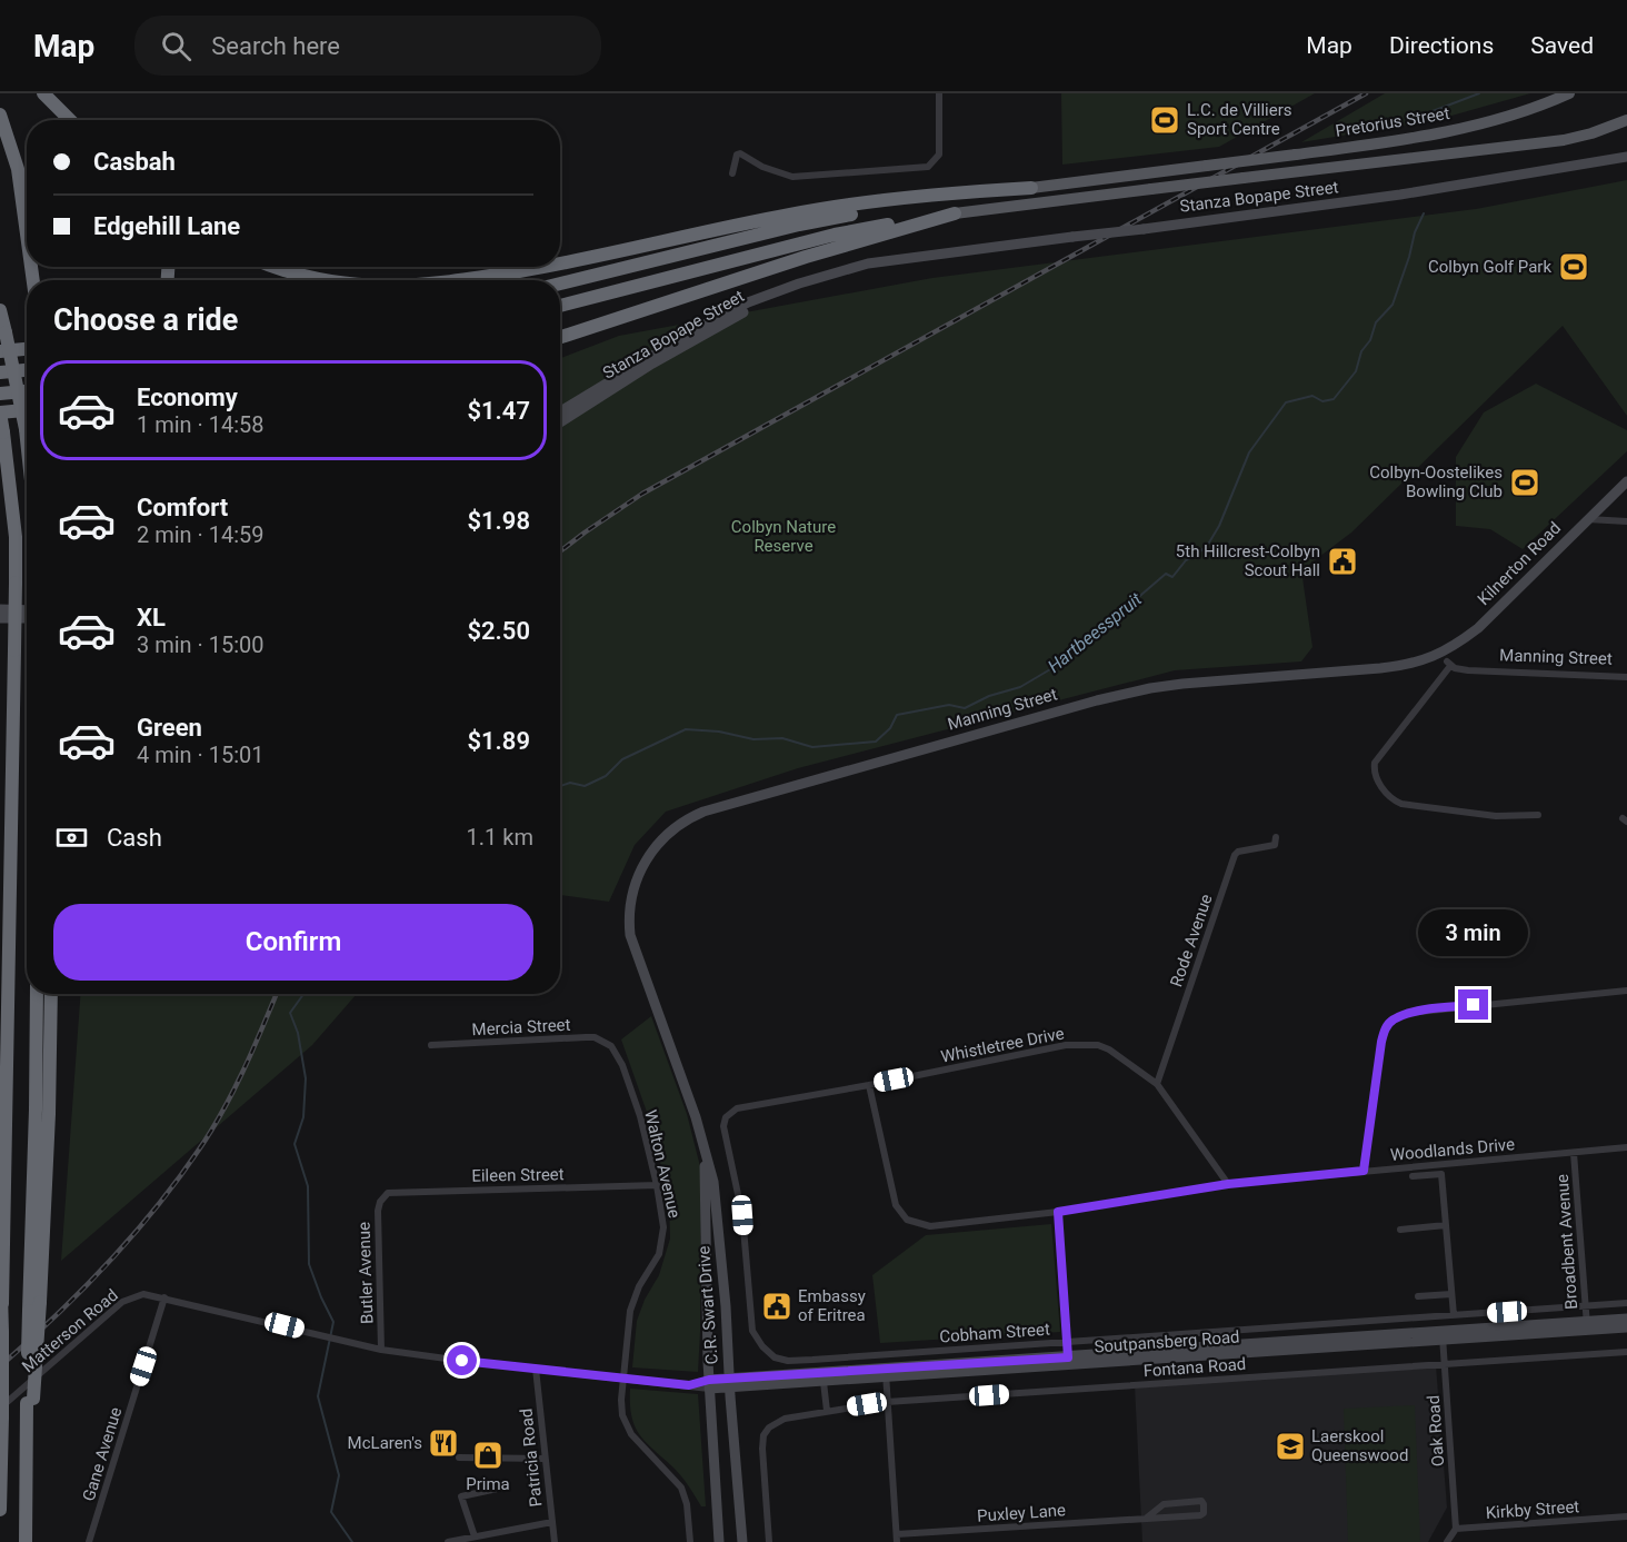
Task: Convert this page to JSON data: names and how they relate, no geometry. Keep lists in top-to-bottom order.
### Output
{
  "streets": {
    "main road": [
      "Pretorius Street",
      "Stanza Bopape Street",
      "Kilnerton Road",
      "Manning Street",
      "C.R. Swart Drive",
      "Soutpansberg Road"
    ],
    "street": [
      "Rode Avenue",
      "Mercia Street",
      "Whistletree Drive",
      "Woodlands Drive",
      "Walton Avenue",
      "Eileen Street",
      "Broadbent Avenue",
      "Butler Avenue",
      "Matterson Road",
      "Cobham Street",
      "Fontana Road",
      "Oak Road",
      "Gane Avenue",
      "Patricia Road",
      "Kirkby Street",
      "Puxley Lane"
    ]
  },
  "crossings": [
    ["Kilnerton Road", "Manning Street"],
    ["Manning Street", "C.R. Swart Drive"],
    ["Rode Avenue", "Whistletree Drive"],
    ["Mercia Street", "Walton Avenue"],
    ["Whistletree Drive", "Woodlands Drive"],
    ["Whistletree Drive", "Cobham Street"],
    ["Woodlands Drive", "Broadbent Avenue"],
    ["Walton Avenue", "Eileen Street"],
    ["Walton Avenue", "Matterson Road"],
    ["Eileen Street", "Butler Avenue"],
    ["Broadbent Avenue", "Cobham Street"],
    ["Broadbent Avenue", "Soutpansberg Road"],
    ["Butler Avenue", "Matterson Road"],
    ["C.R. Swart Drive", "Matterson Road"],
    ["C.R. Swart Drive", "Soutpansberg Road"],
    ["Matterson Road", "Soutpansberg Road"],
    ["Matterson Road", "Gane Avenue"],
    ["Matterson Road", "Patricia Road"],
    ["Soutpansberg Road", "Oak Road"],
    ["Fontana Road", "Oak Road"],
    ["Oak Road", "Kirkby Street"]
  ],
  "water": ["Hartbeesspruit"],
  "parks": ["Colbyn Nature Reserve"],
  "places": {
    "sports": ["L.C. de Villiers Sport Centre", "Colbyn Golf Park", "Colbyn-Oostelikes Bowling Club"],
    "public building": ["5th Hillcrest-Colbyn Scout Hall", "Embassy of Eritrea"],
    "restaurant": ["McLaren's"],
    "school or university": ["Laerskool Queenswood"],
    "shop": ["Prima"]
  },
  "page": {
    "header": "Map",
    "search": "Search here",
    "nav": ["Map", "Directions", "Saved"],
    "banner": ["Casbah", "Edgehill Lane"],
    "heading": "Choose a ride",
    "list": [
      {
        "name": "Economy",
        "note": "1 min · 14:58",
        "value": "$1.47"
      },
      {
        "name": "Comfort",
        "note": "2 min · 14:59",
        "value": "$1.98"
      },
      {
        "name": "XL",
        "note": "3 min · 15:00",
        "value": "$2.50"
      },
      {
        "name": "Green",
        "note": "4 min · 15:01",
        "value": "$1.89"
      }
    ],
    "pay": ["Cash", "1.1 km"],
    "buttons": "Confirm",
    "bubble": "3 min"
  }
}
